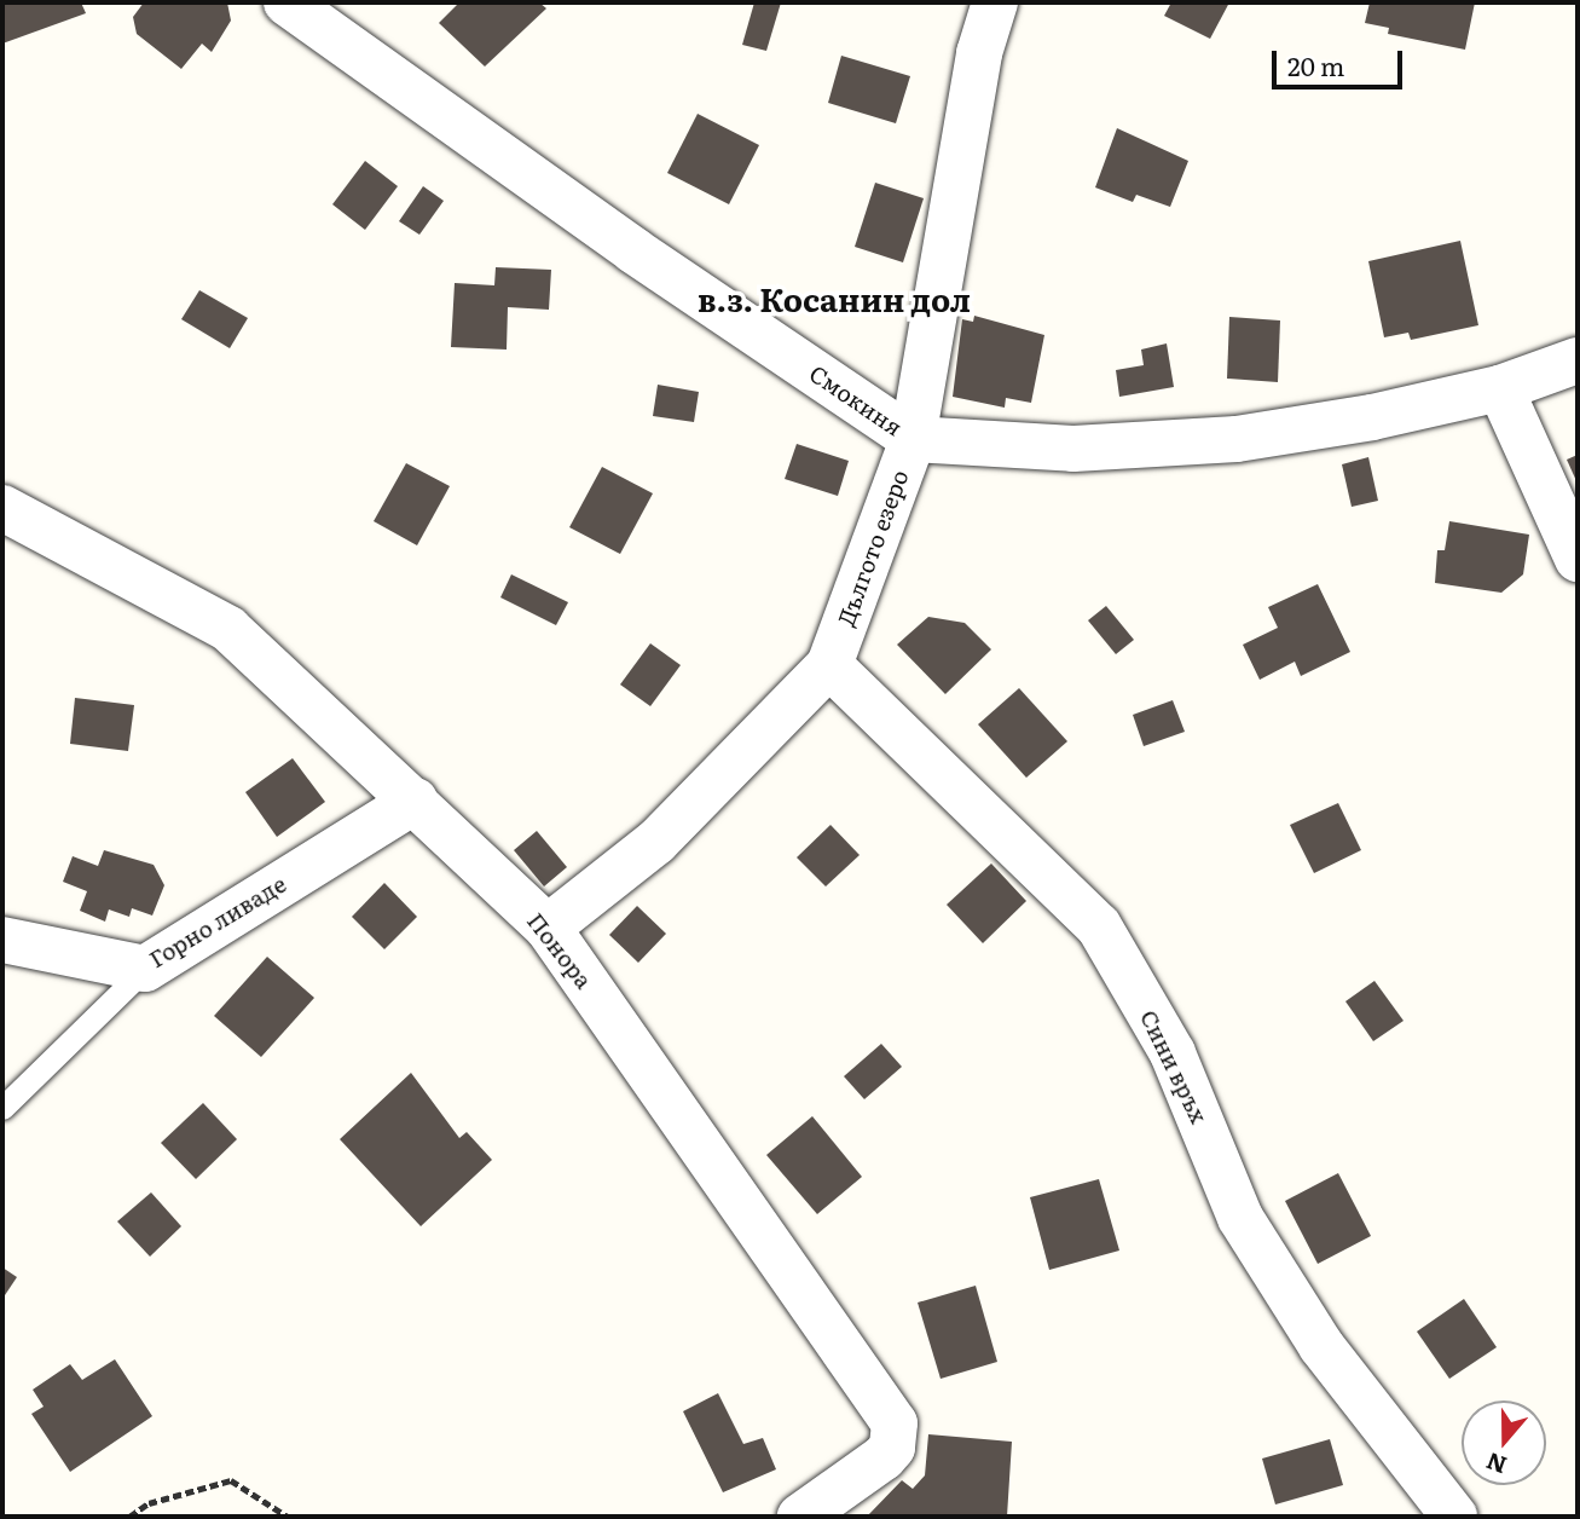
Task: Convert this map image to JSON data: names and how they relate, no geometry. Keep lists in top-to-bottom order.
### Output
{
  "streets": {
    "street": [
      "Смокиня",
      "Дългото езеро",
      "Горно ливаде",
      "Понора",
      "Сини връх"
    ]
  },
  "crossings": [
    ["Смокиня", "Дългото езеро"],
    ["Дългото езеро", "Понора"],
    ["Дългото езеро", "Сини връх"],
    ["Горно ливаде", "Понора"]
  ],
  "districts": ["в.з. Косанин дол"],
  "scale_bar": "20 m",
  "north": "bottom"
}
